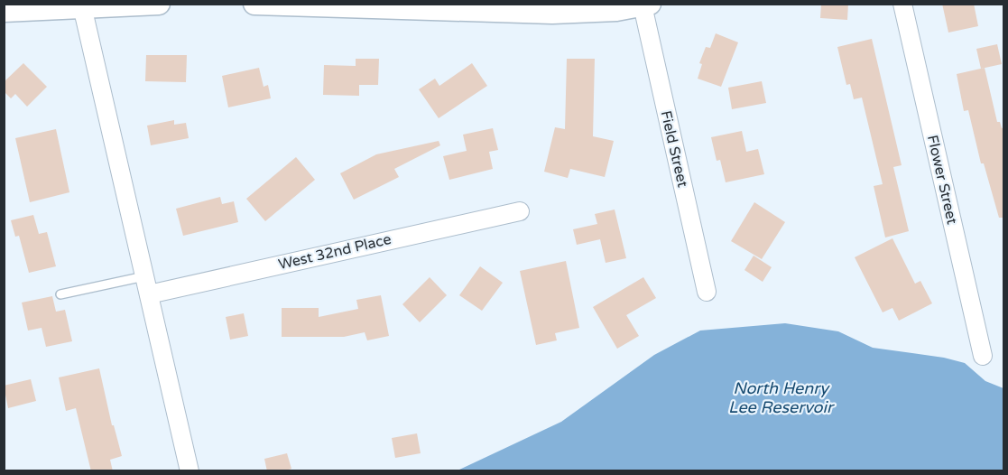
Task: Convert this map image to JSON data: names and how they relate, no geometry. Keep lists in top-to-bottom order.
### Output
{
  "streets": {
    "street": ["Field Street", "Flower Street", "West 32nd Place"]
  },
  "water": ["North Henry Lee Reservoir"]
}
